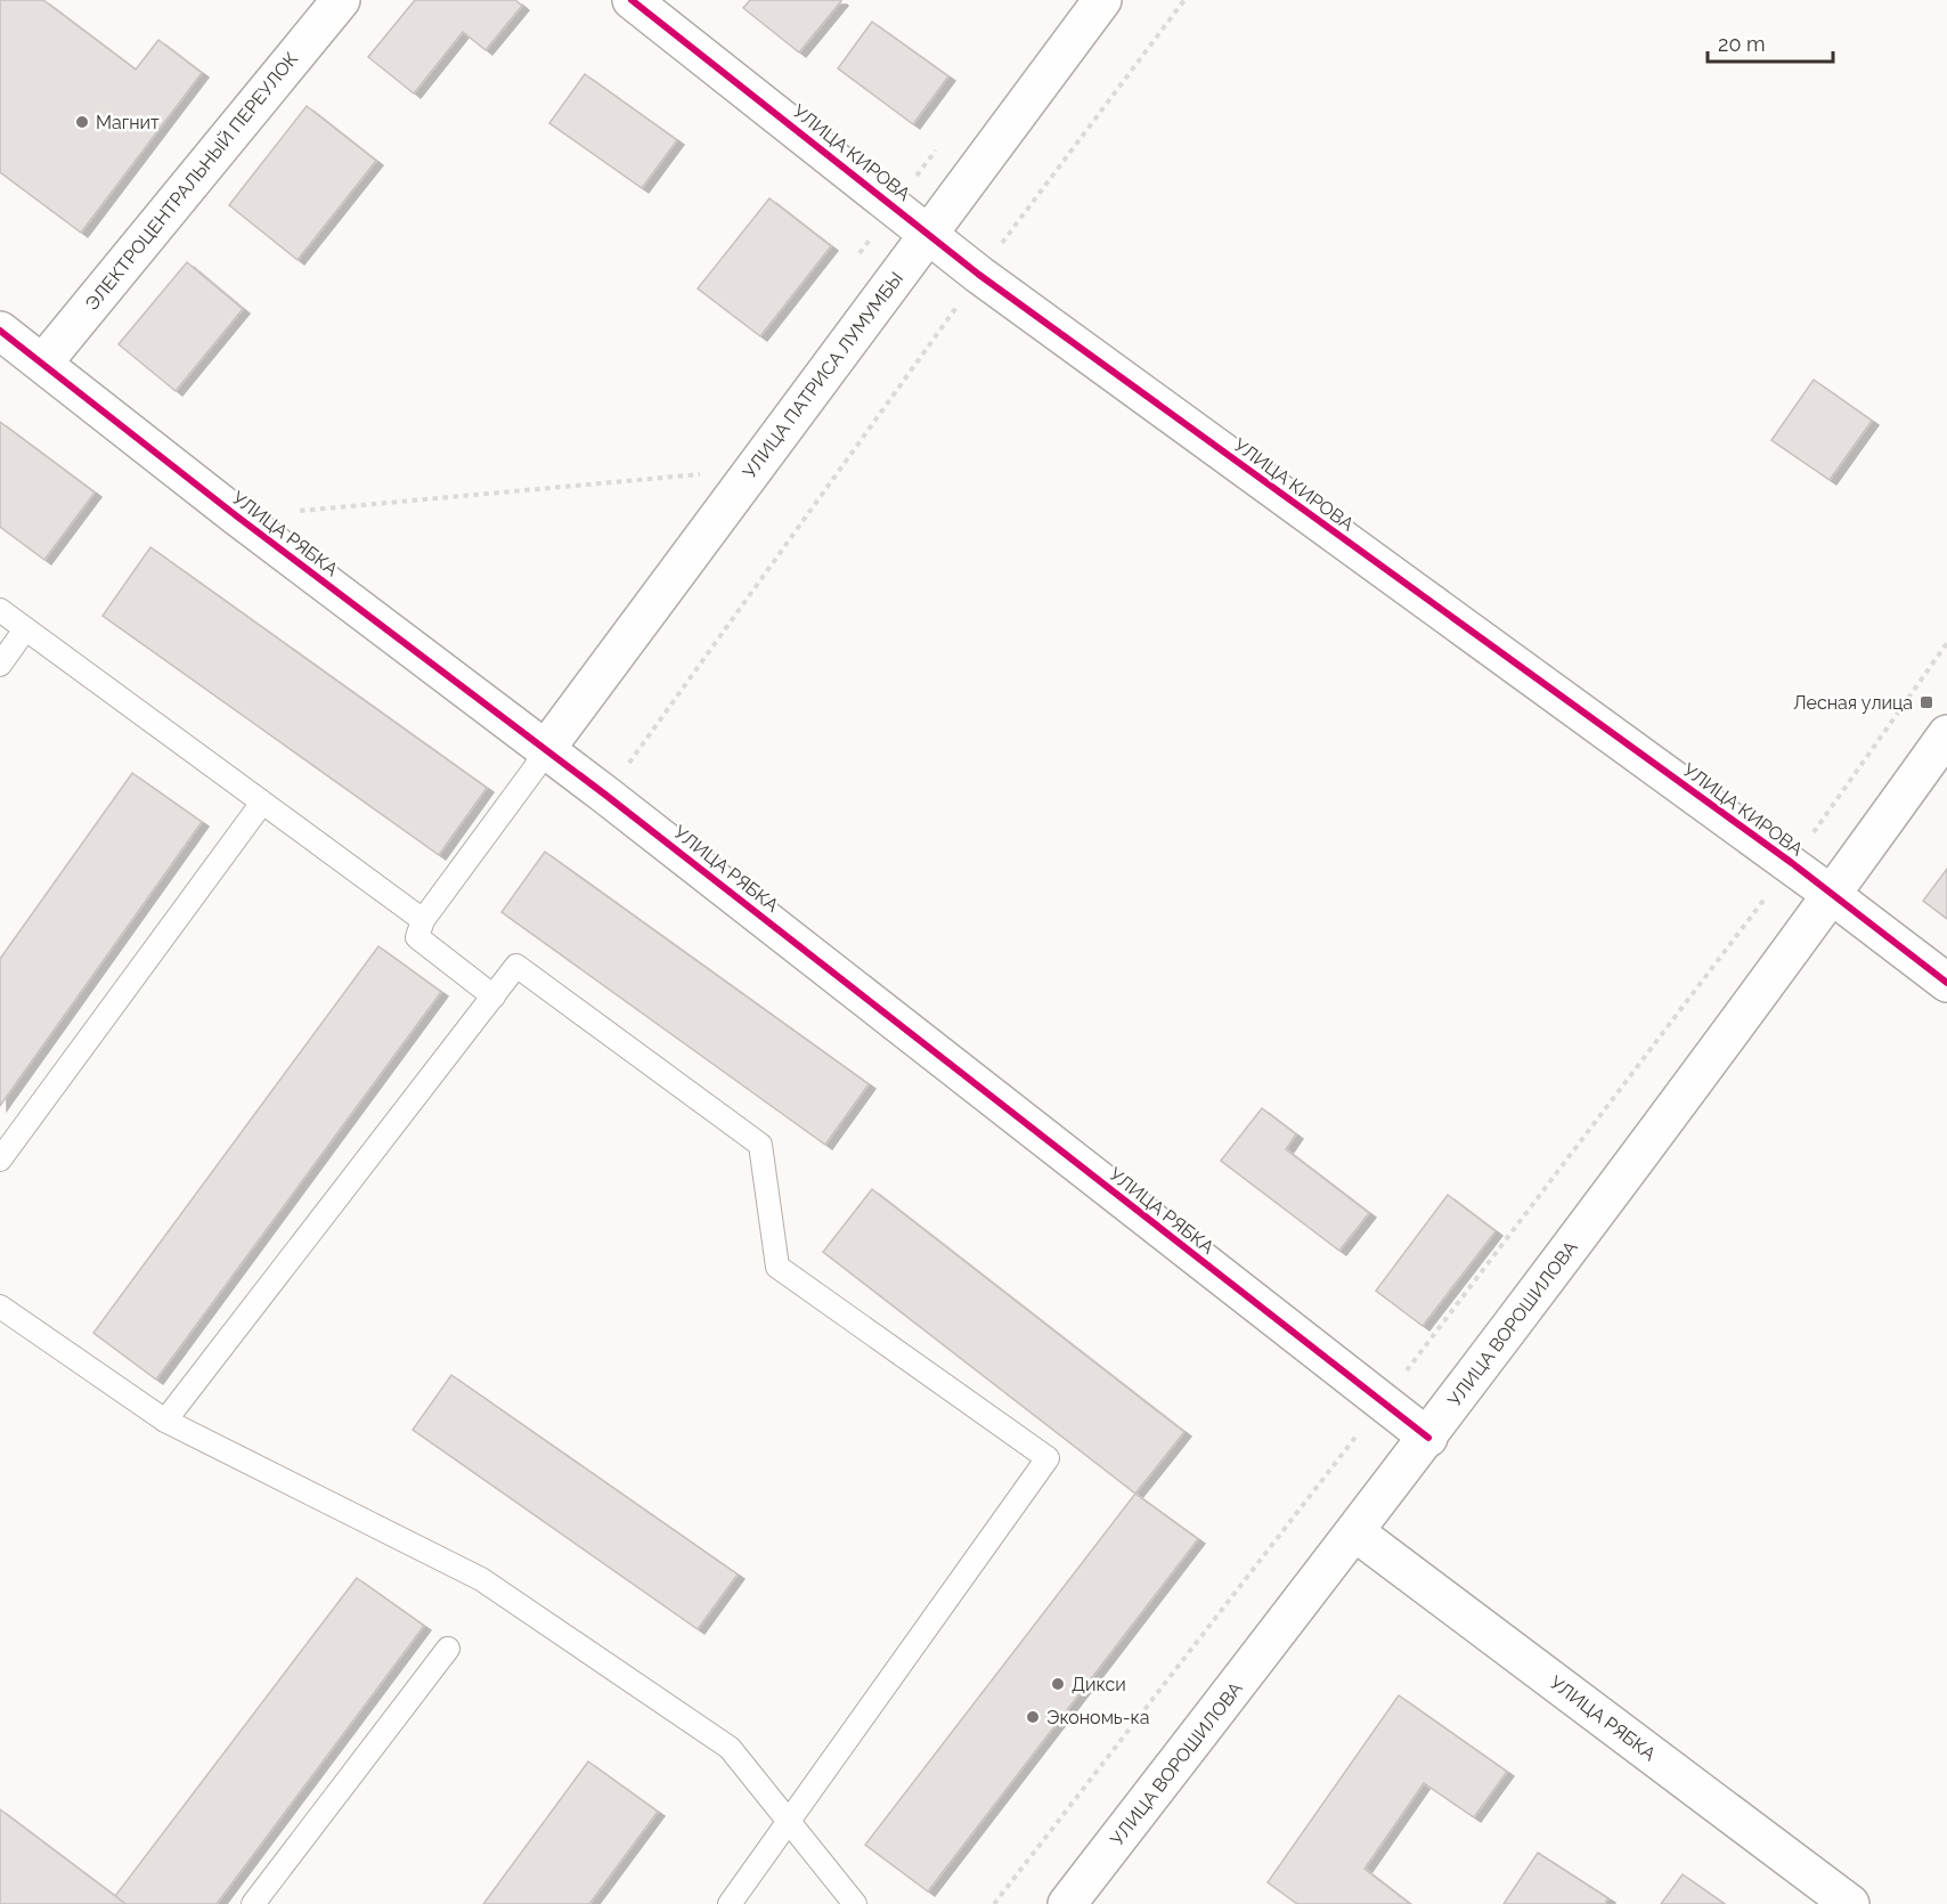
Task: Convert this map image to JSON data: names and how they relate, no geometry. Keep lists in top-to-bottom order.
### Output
{
  "streets": {
    "street": [
      "УЛИЦА КИРОВА",
      "ЭЛЕКТРОЦЕНТРАЛЬНЫЙ ПЕРЕУЛОК",
      "УЛИЦА ПАТРИСА ЛУМУМБЫ",
      "УЛИЦА РЯБКА",
      "УЛИЦА ВОРОШИЛОВА"
    ]
  },
  "crossings": [
    ["УЛИЦА КИРОВА", "УЛИЦА ПАТРИСА ЛУМУМБЫ"],
    ["УЛИЦА КИРОВА", "УЛИЦА ВОРОШИЛОВА"],
    ["ЭЛЕКТРОЦЕНТРАЛЬНЫЙ ПЕРЕУЛОК", "УЛИЦА РЯБКА"],
    ["УЛИЦА ПАТРИСА ЛУМУМБЫ", "УЛИЦА РЯБКА"],
    ["УЛИЦА РЯБКА", "УЛИЦА ВОРОШИЛОВА"]
  ],
  "places": {
    "other": ["Магнит", "Дикси", "Экономь-ка"],
    "transit": ["Лесная улица"]
  },
  "scale_bar": "20 m"
}
